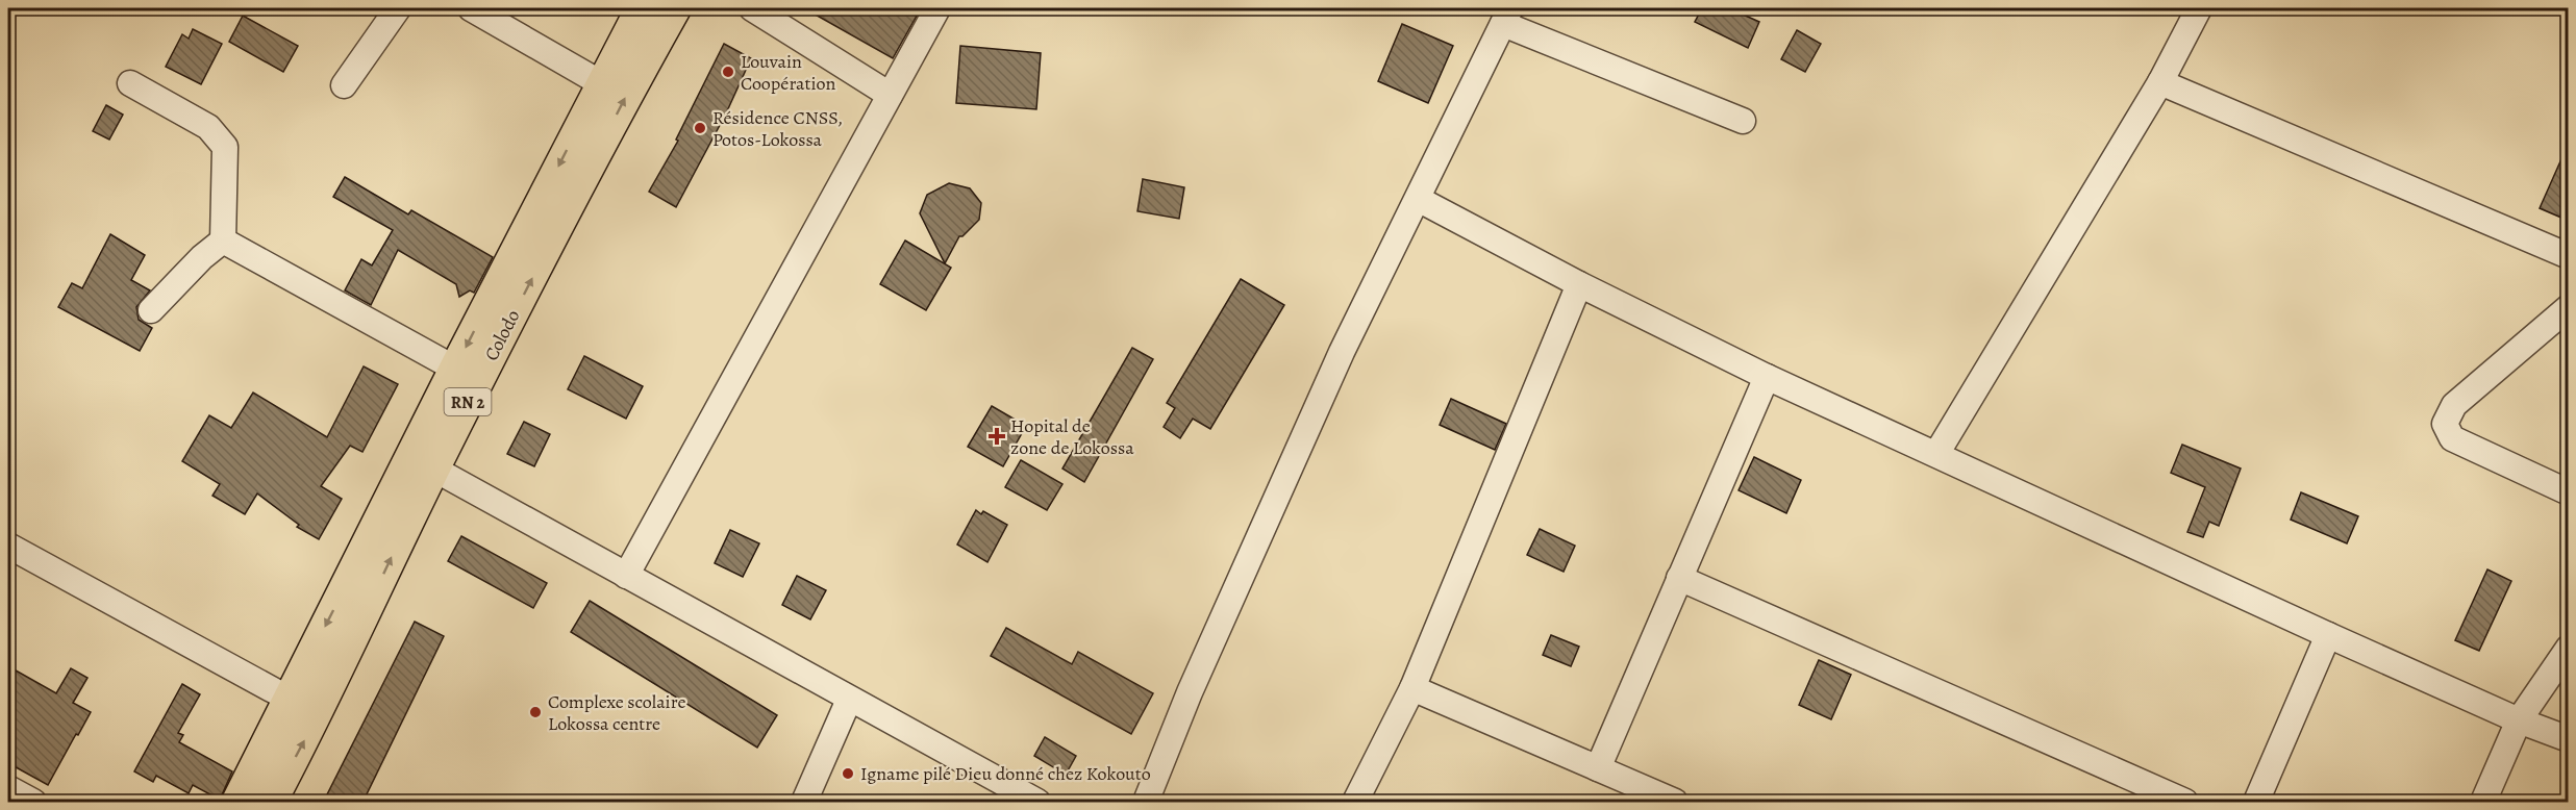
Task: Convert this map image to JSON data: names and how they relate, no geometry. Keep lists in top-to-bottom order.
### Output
{
  "streets": {
    "main road": ["Colodo", "RN 2"]
  },
  "places": {
    "other": [
      "Louvain Coopération",
      "Résidence CNSS, Potos-Lokossa",
      "Complexe scolaire Lokossa centre",
      "Igname pilé Dieu donné chez Kokouto"
    ],
    "health": ["Hopital de zone de Lokossa"]
  }
}
